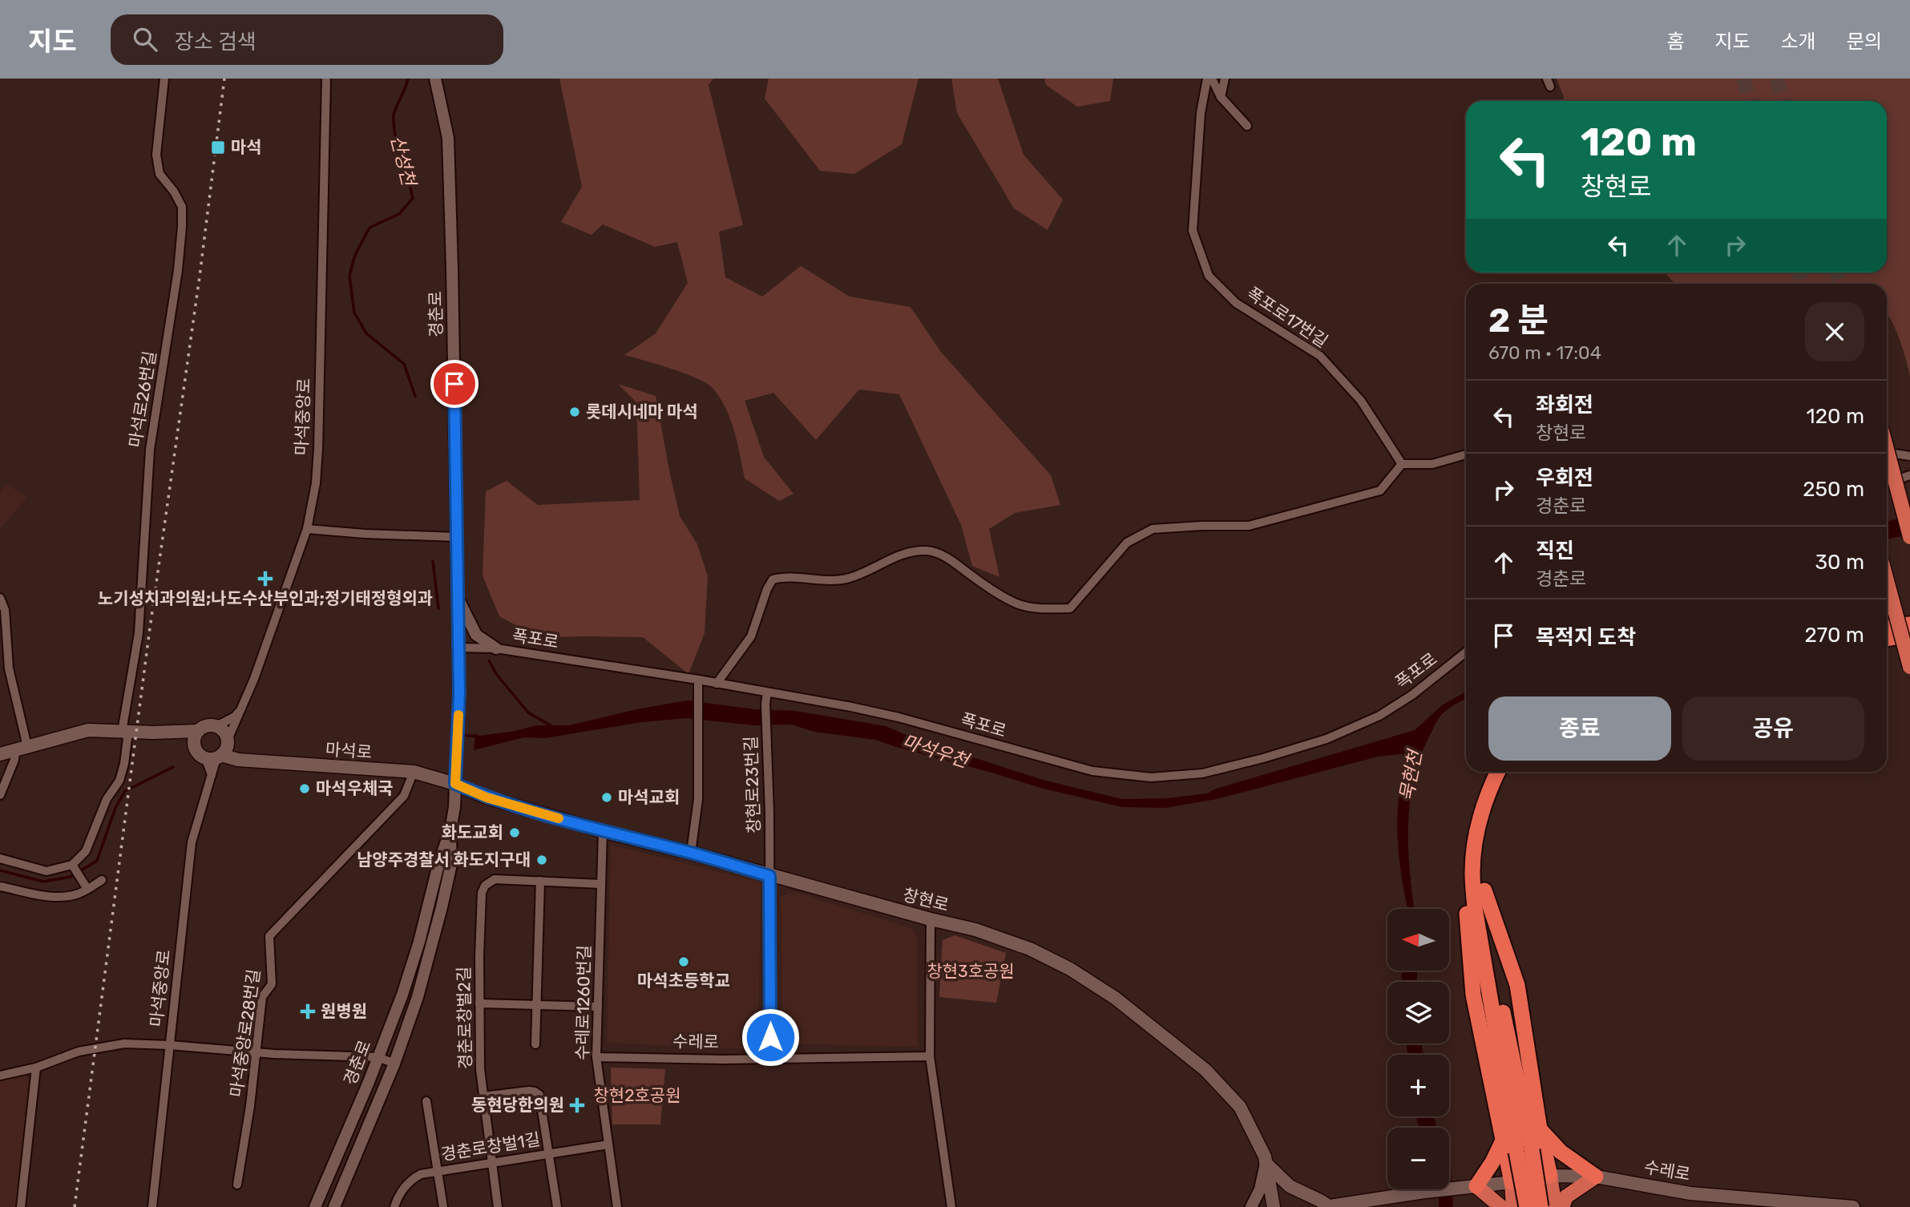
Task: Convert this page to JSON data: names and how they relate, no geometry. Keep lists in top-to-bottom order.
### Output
{
  "streets": {
    "main road": ["마석로", "창현로", "수레로"],
    "street": [
      "경춘로",
      "폭포로17번길",
      "마석로26번길",
      "마석중앙로",
      "폭포로",
      "창현로23번길",
      "수레로1260번길",
      "경춘로창벌2길",
      "마석중앙로28번길",
      "경춘로창벌1길"
    ]
  },
  "crossings": [
    ["경춘로", "폭포로"],
    ["경춘로", "마석로"],
    ["경춘로", "창현로"],
    ["마석중앙로", "마석로"],
    ["폭포로", "창현로23번길"],
    ["마석로", "창현로"],
    ["마석로", "마석중앙로28번길"],
    ["창현로23번길", "창현로"],
    ["창현로23번길", "수레로"],
    ["창현로", "수레로1260번길"],
    ["수레로1260번길", "경춘로창벌2길"],
    ["수레로1260번길", "수레로"],
    ["수레로1260번길", "경춘로창벌1길"],
    ["경춘로창벌2길", "경춘로창벌1길"]
  ],
  "water": ["산성천", "마석우천", "묵현천"],
  "parks": ["창현3호공원", "창현2호공원"],
  "places": {
    "transit": ["마석"],
    "other": [
      "롯데시네마 마석",
      "마석우체국",
      "마석교회",
      "화도교회",
      "남양주경찰서 화도지구대",
      "마석초등학교"
    ],
    "health": ["노기성치과의원;나도수산부인과;정기태정형외과", "원병원", "동현당한의원"]
  },
  "north": "left",
  "page": {
    "header": "지도",
    "search": "장소 검색",
    "nav": [
      "홈",
      "지도",
      "소개",
      "문의"
    ],
    "turn": ["120 m", "창현로"],
    "heading": ["2 분", "670 m · 17:04"],
    "list": [
      {
        "name": "좌회전",
        "note": "창현로",
        "value": "120 m"
      },
      {
        "name": "우회전",
        "note": "경춘로",
        "value": "250 m"
      },
      {
        "name": "직진",
        "note": "경춘로",
        "value": "30 m"
      },
      {
        "name": "목적지 도착",
        "value": "270 m"
      }
    ],
    "buttons": ["종료", "공유"],
    "map_buttons": ["+", "−"]
  }
}
